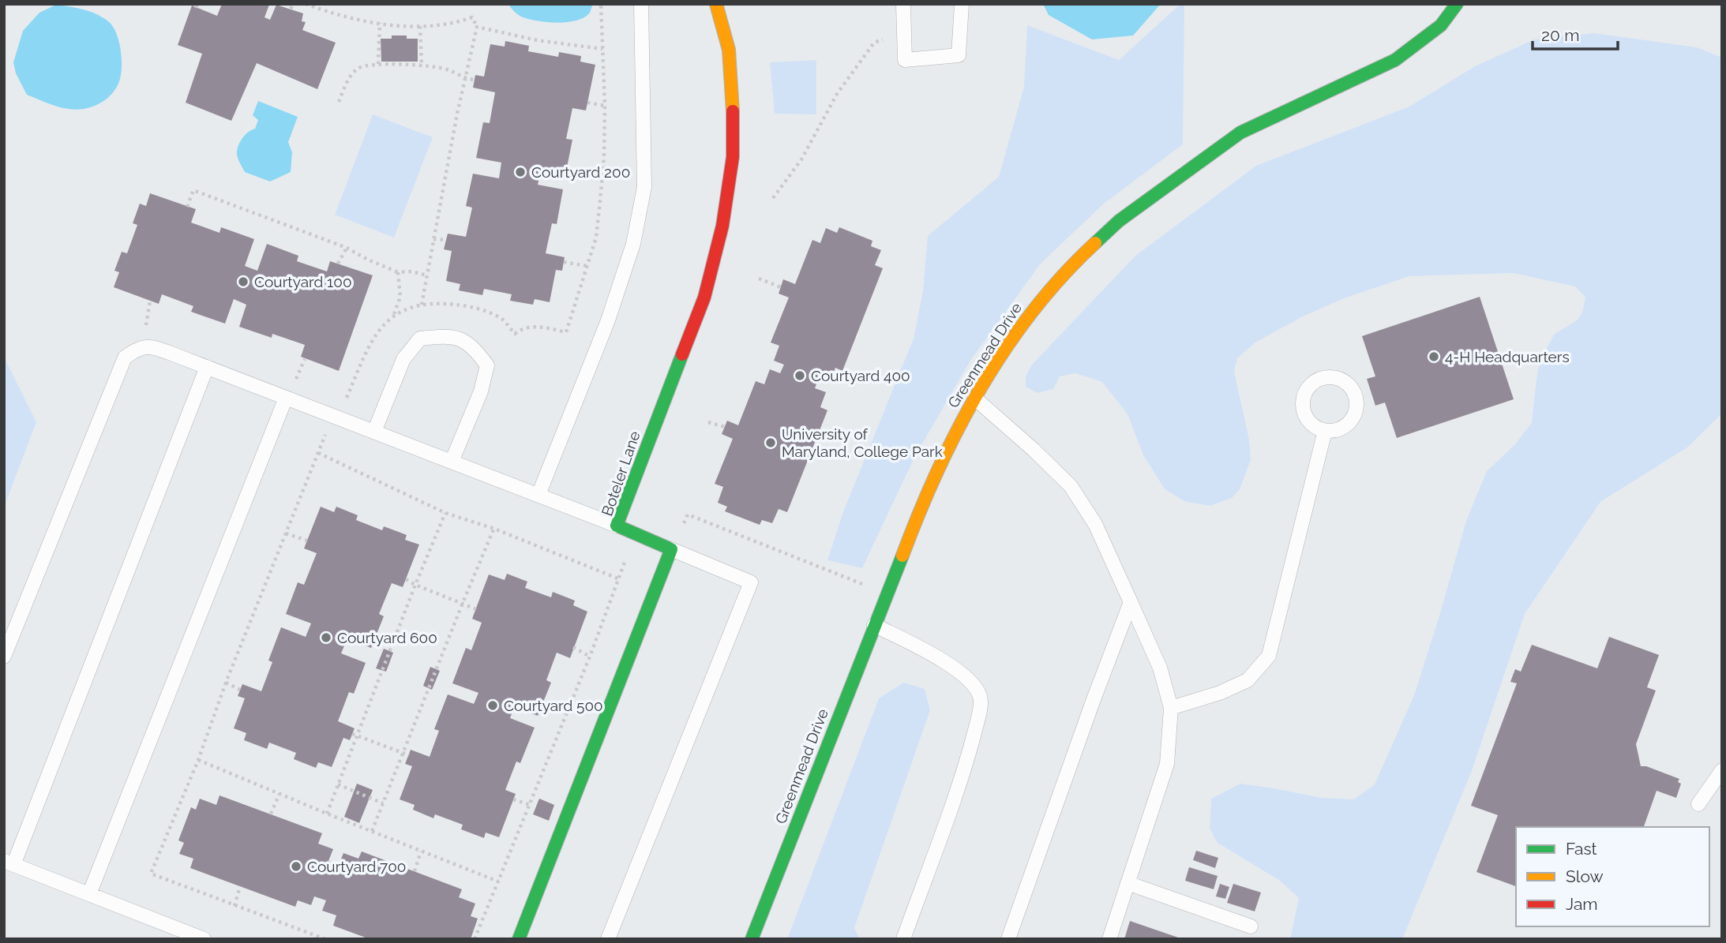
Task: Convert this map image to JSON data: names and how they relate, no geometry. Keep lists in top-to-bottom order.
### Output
{
  "streets": {
    "street": ["Greenmead Drive", "Boteler Lane"]
  },
  "places": [
    "Courtyard 200",
    "Courtyard 100",
    "4-H Headquarters",
    "Courtyard 400",
    "University of Maryland, College Park",
    "Courtyard 600",
    "Courtyard 500",
    "Courtyard 700"
  ],
  "legend": ["Fast", "Slow", "Jam"],
  "scale_bar": "20 m"
}
